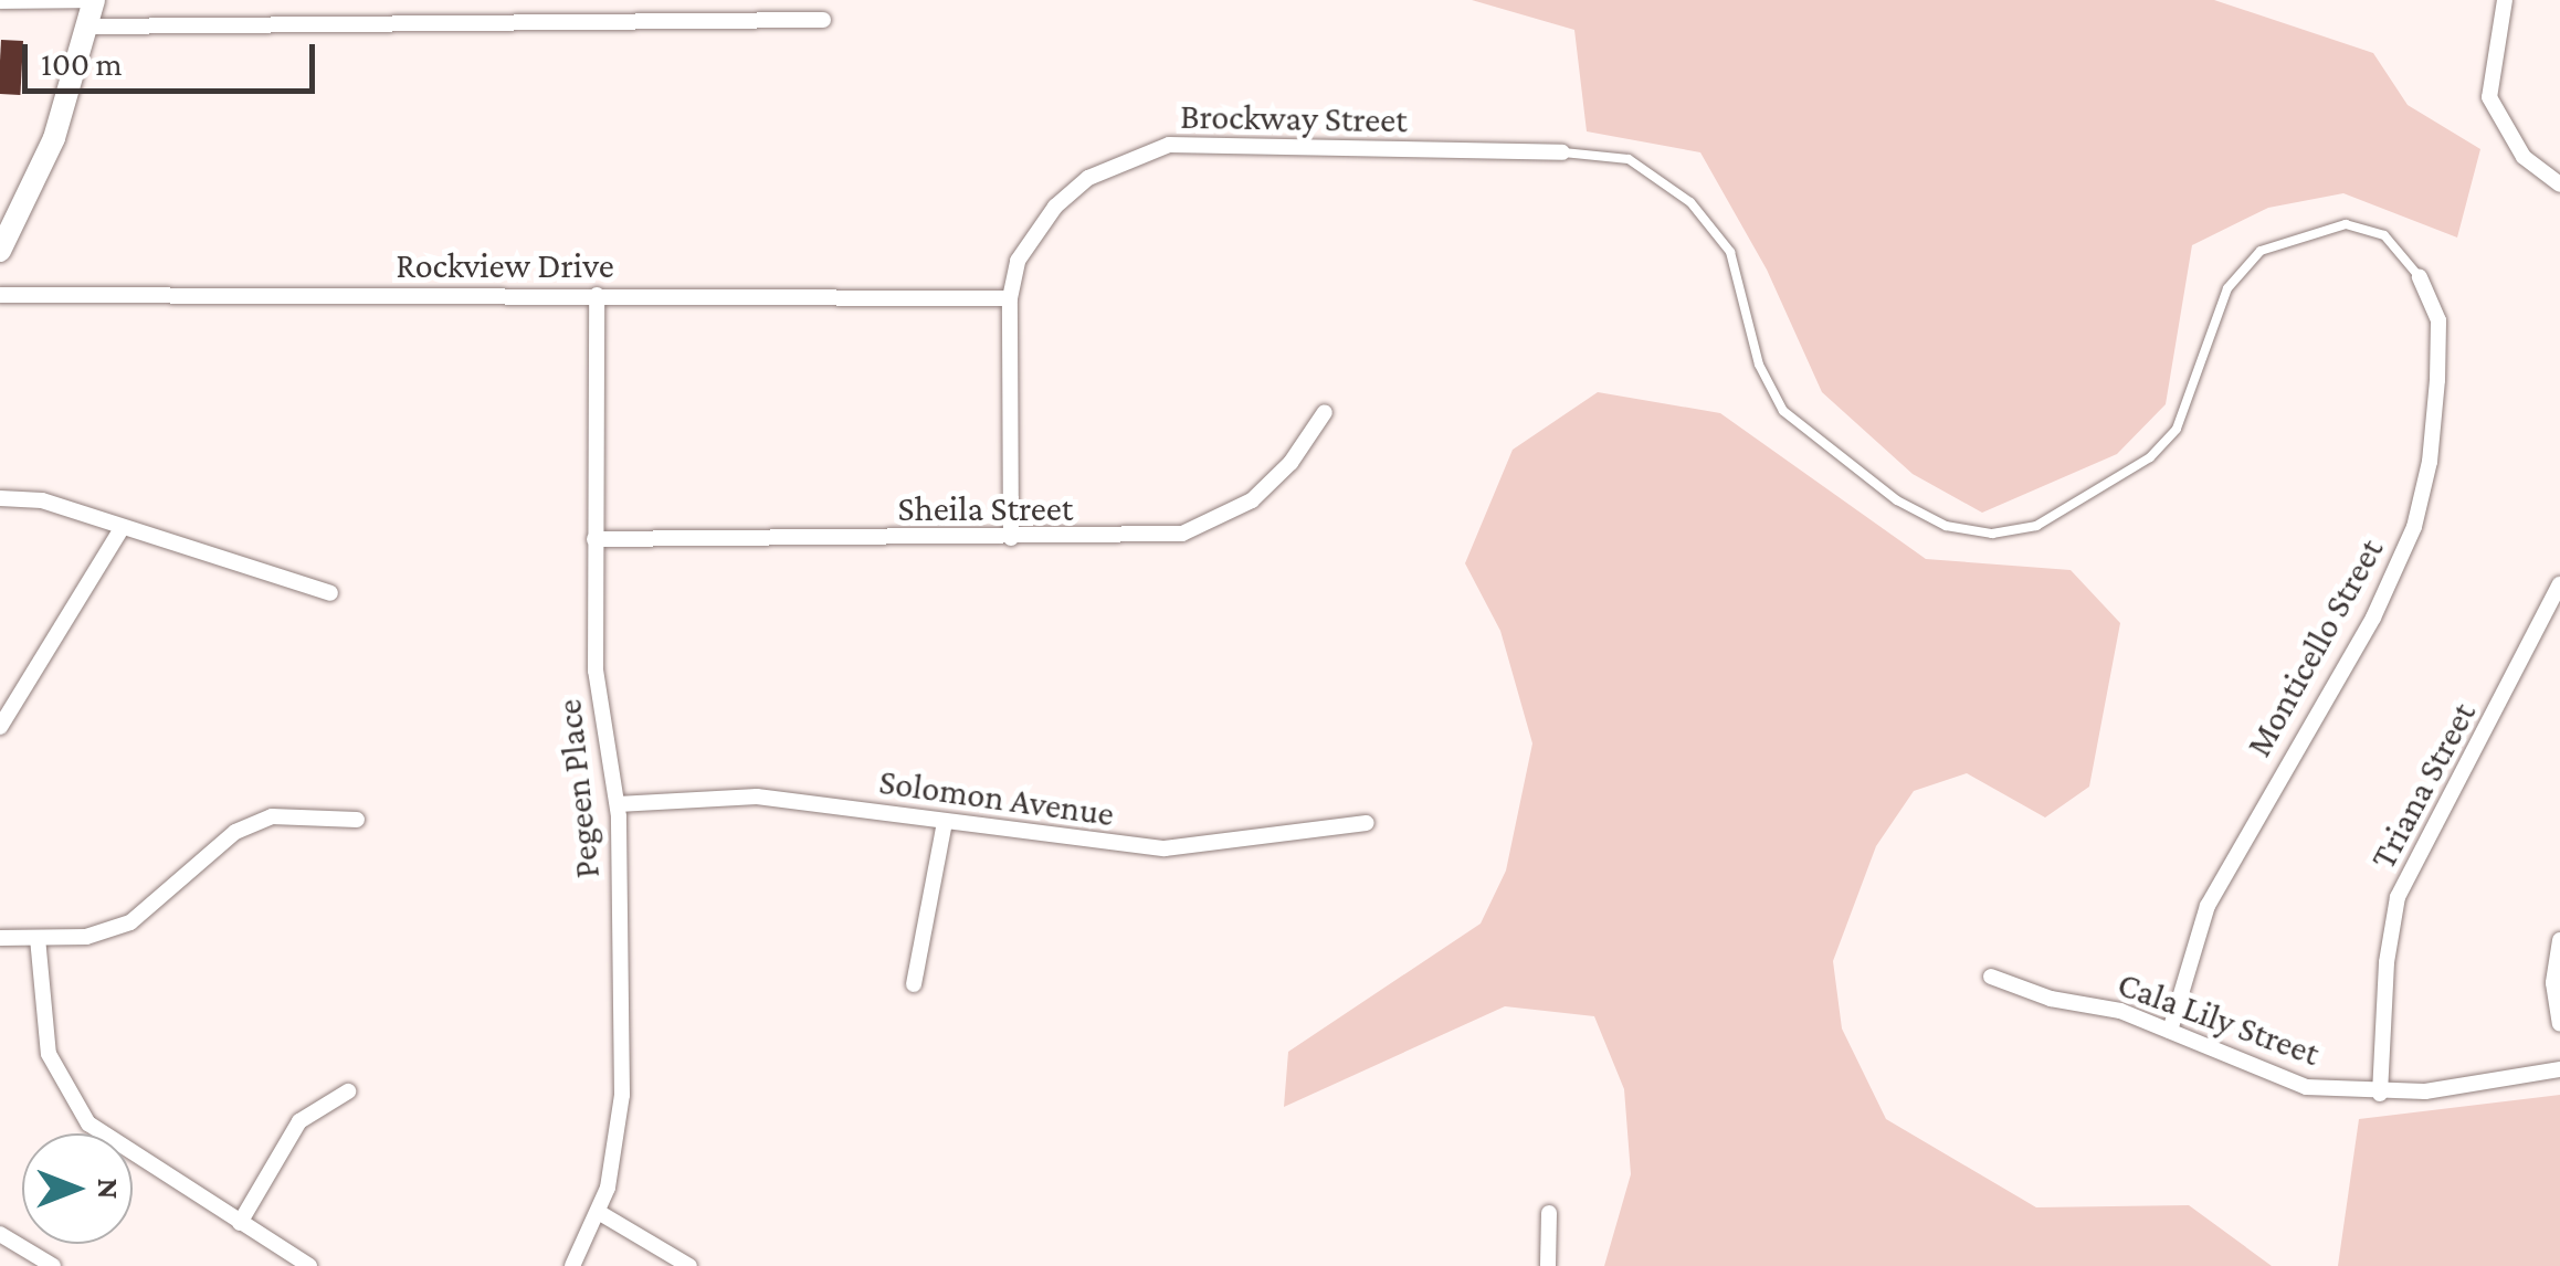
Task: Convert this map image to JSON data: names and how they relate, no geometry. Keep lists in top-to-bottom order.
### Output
{
  "streets": {
    "street": [
      "Brockway Street",
      "Rockview Drive",
      "Sheila Street",
      "Monticello Street",
      "Triana Street",
      "Pegeen Place",
      "Solomon Avenue",
      "Cala Lily Street"
    ]
  },
  "crossings": [
    ["Brockway Street", "Rockview Drive"],
    ["Brockway Street", "Sheila Street"],
    ["Rockview Drive", "Pegeen Place"],
    ["Sheila Street", "Pegeen Place"],
    ["Monticello Street", "Cala Lily Street"],
    ["Triana Street", "Cala Lily Street"],
    ["Pegeen Place", "Solomon Avenue"]
  ],
  "scale_bar": "100 m",
  "north": "right"
}
